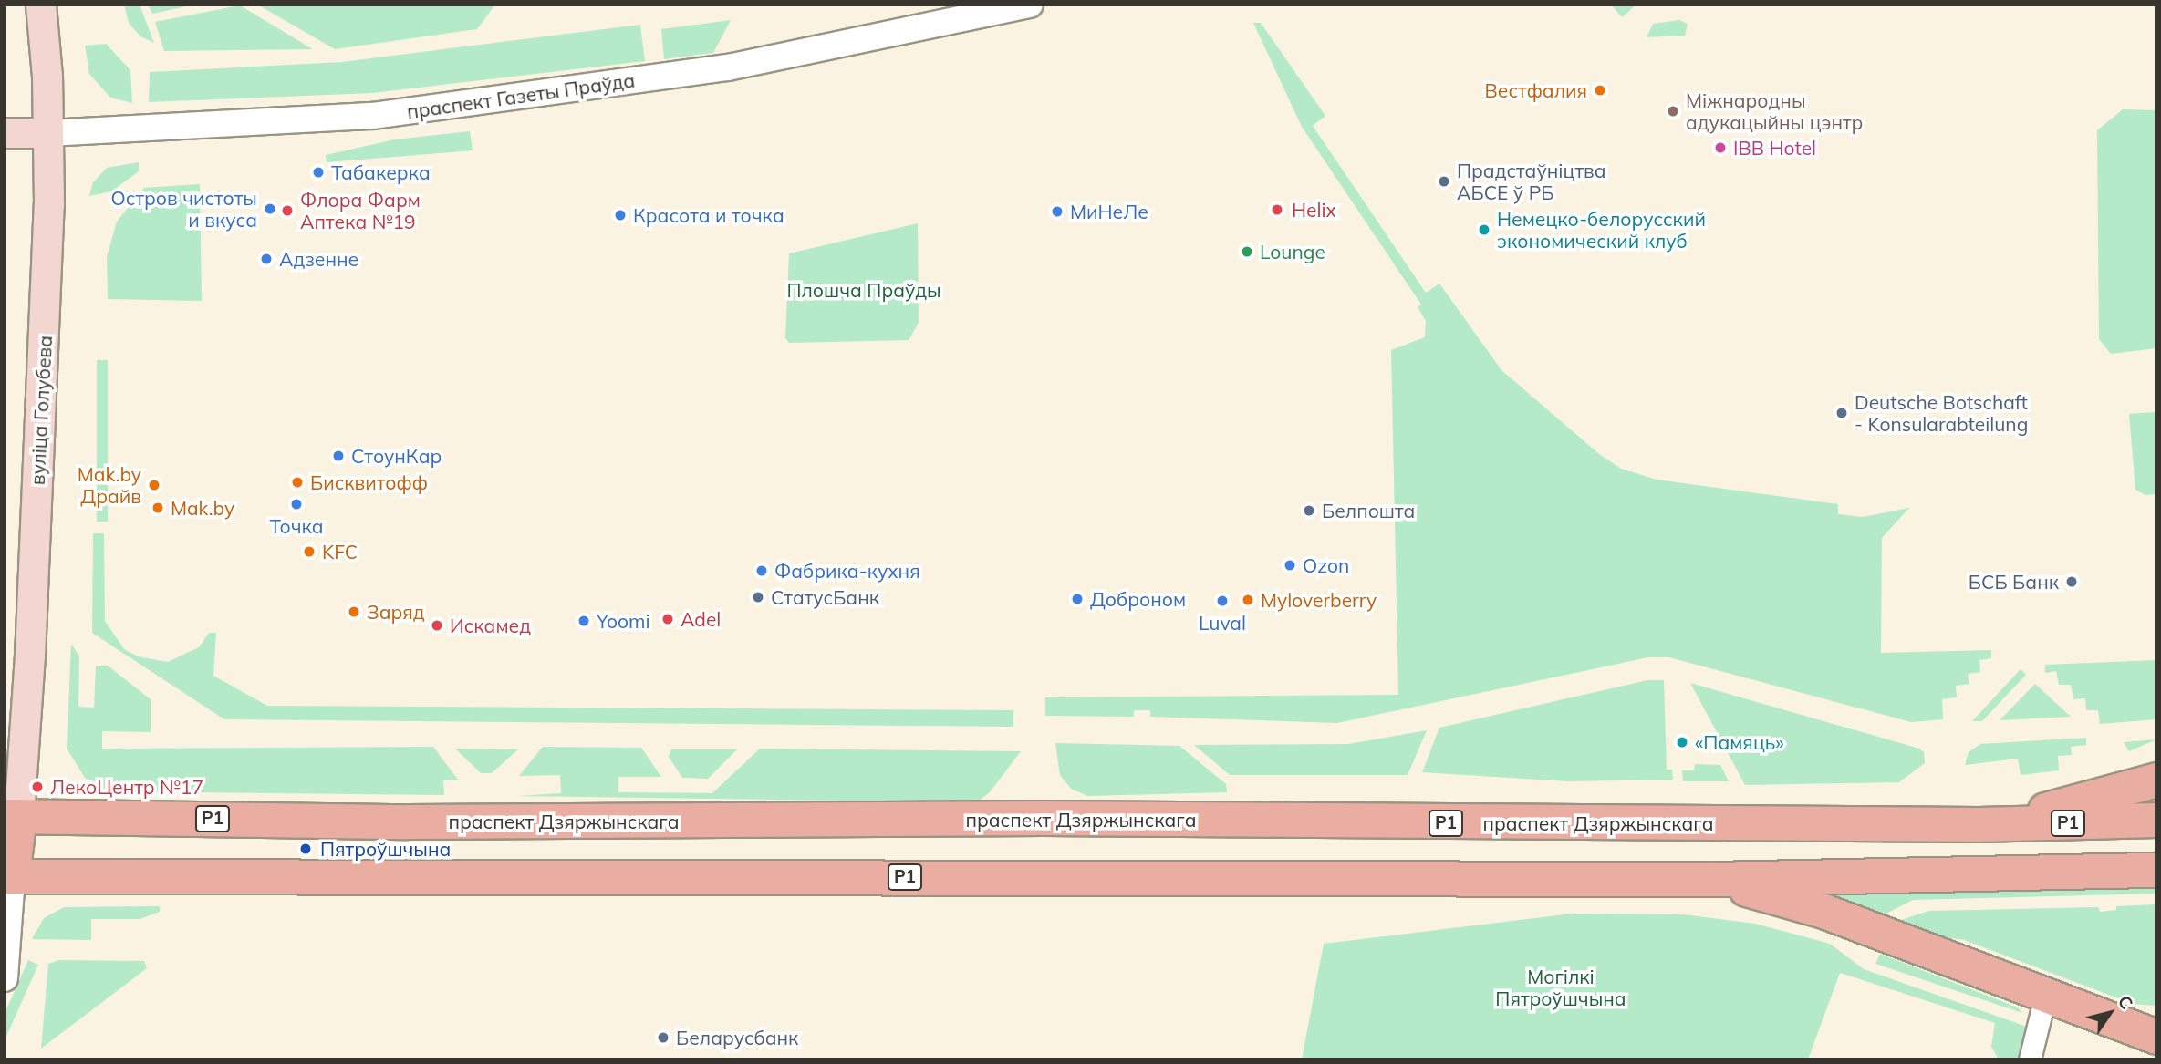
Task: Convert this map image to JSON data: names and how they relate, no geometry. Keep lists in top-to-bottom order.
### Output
{
  "streets": {
    "main road": [
      "праспект Газеты Праўда",
      "вуліца Голубева",
      "Р1",
      "праспект Дзяржынскага"
    ]
  },
  "crossings": [
    ["праспект Газеты Праўда", "вуліца Голубева"],
    ["вуліца Голубева", "праспект Дзяржынскага"]
  ],
  "parks": ["Плошча Праўды", "Могілкі Пятроўшчына"],
  "places": [
    "Вестфалия",
    "Міжнародны адукацыйны цэнтр",
    "IBB Hotel",
    "Табакерка",
    "Прадстаўніцтва АБСЕ ў РБ",
    "Остров чистоты и вкуса",
    "Helix",
    "Флора Фарм Аптека №19",
    "МиНеЛе",
    "Красота и точка",
    "Немецко-белорусский экономический клуб",
    "Lounge",
    "Адзенне",
    "Deutsche Botschaft - Konsularabteilung",
    "СтоунКар",
    "Бисквитофф",
    "Маk.by Драйв",
    "Точка",
    "Mak.by",
    "Белпошта",
    "KFC",
    "Ozon",
    "Фабрика-кухня",
    "БСБ Банк",
    "СтатусБанк",
    "Доброном",
    "Myloverberry",
    "Luval",
    "Заряд",
    "Adel",
    "Yoomi",
    "Искамед",
    "«Памяць»",
    "ЛекоЦентр №17",
    "Пятроўшчына",
    "Беларусбанк"
  ],
  "north": "top right"
}
